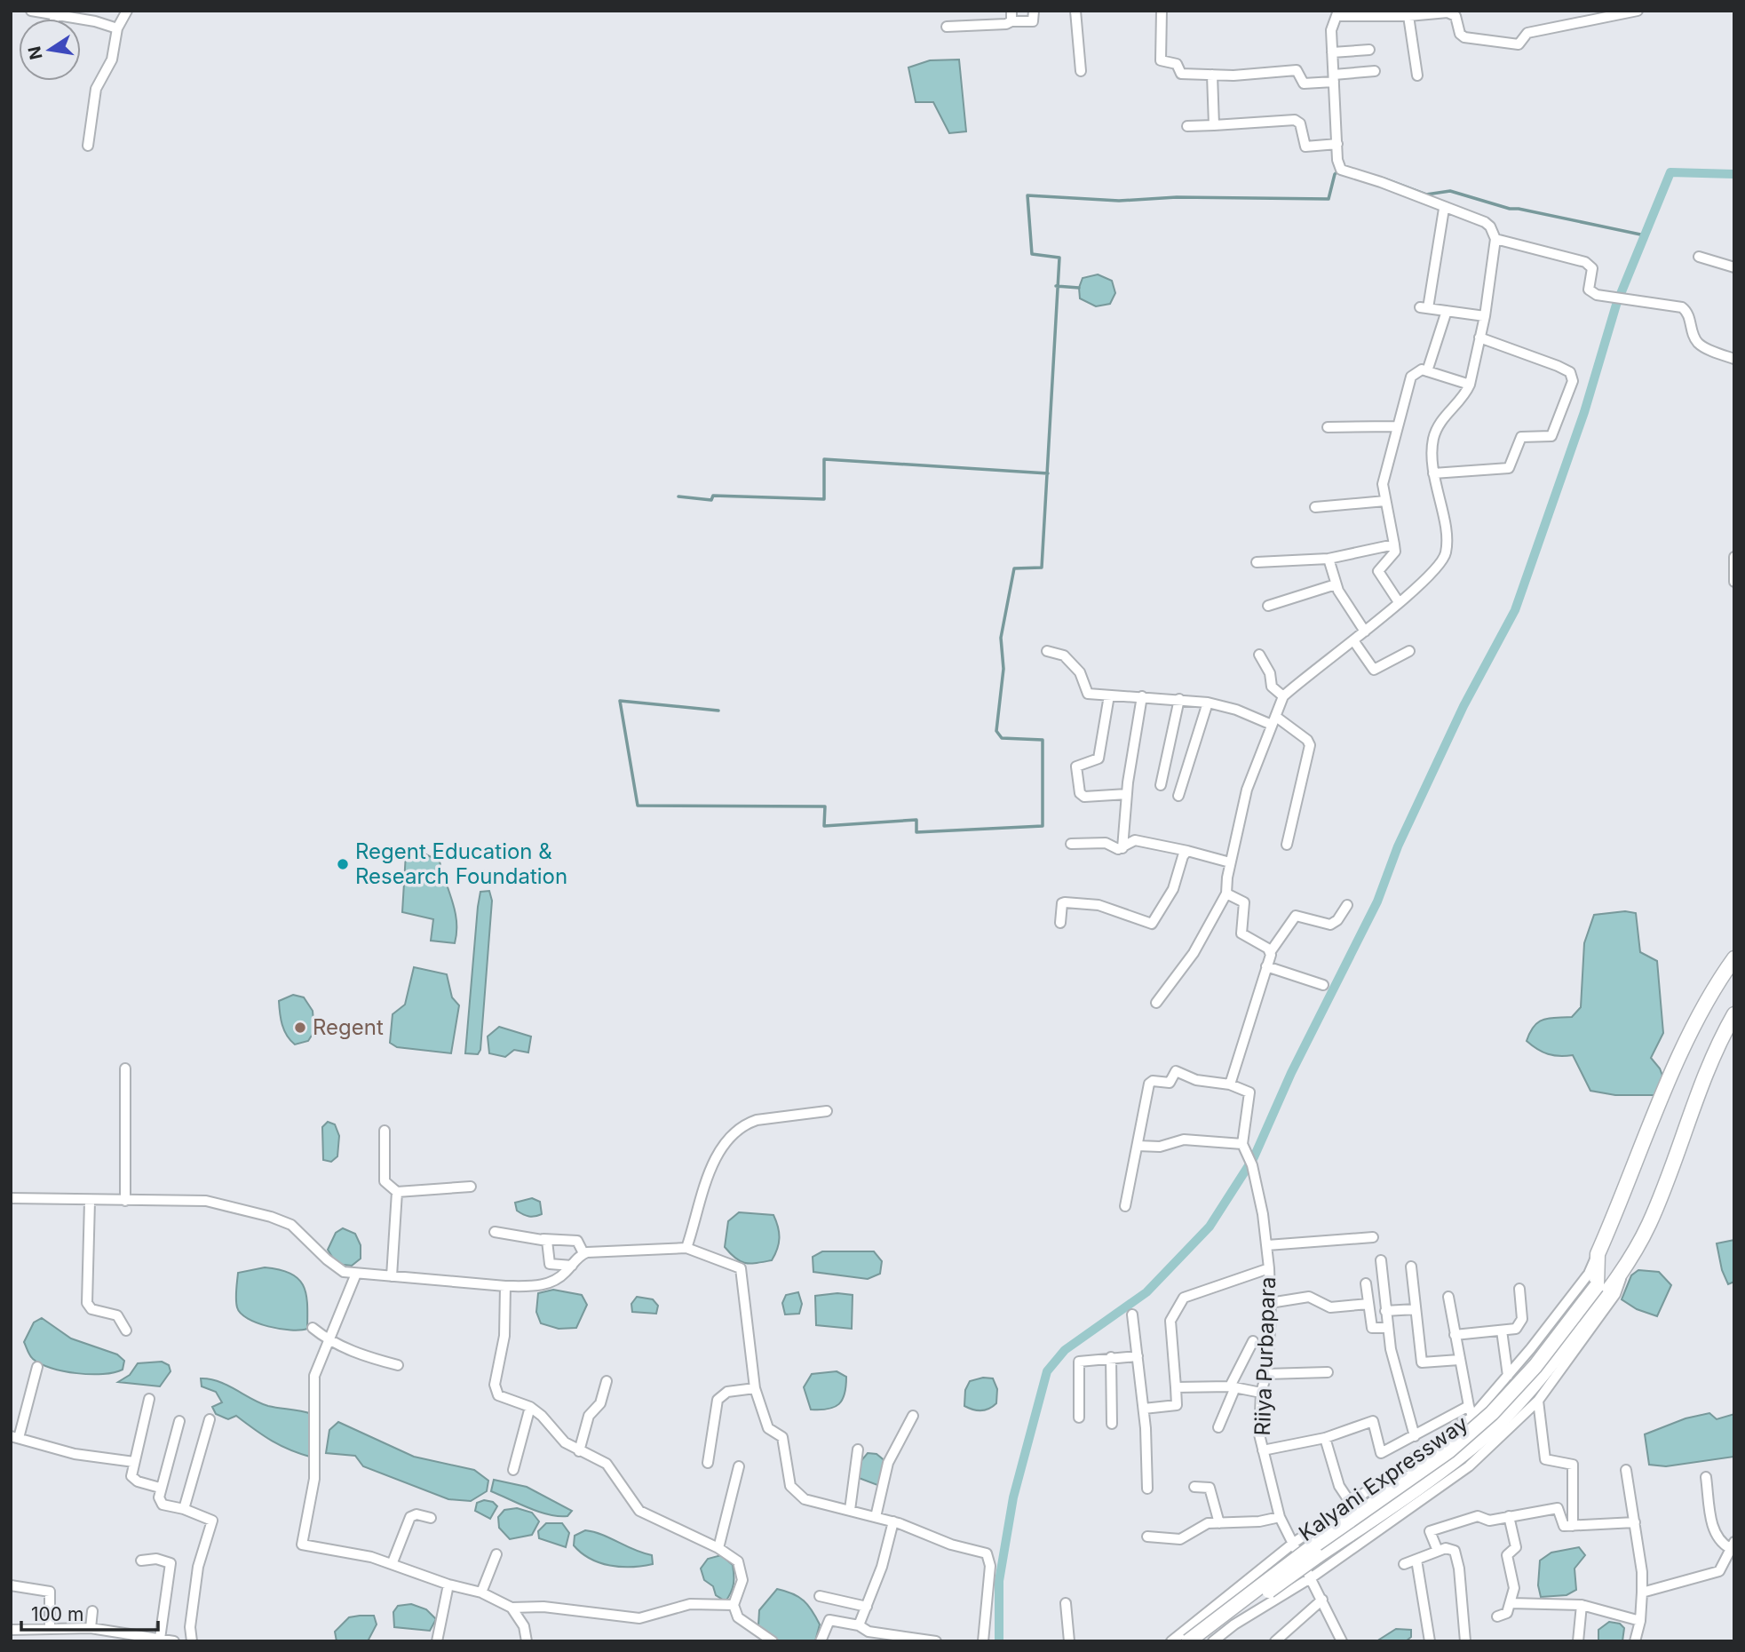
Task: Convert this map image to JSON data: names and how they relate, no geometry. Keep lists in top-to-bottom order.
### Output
{
  "streets": {
    "highway": ["Kalyani Expressway"],
    "street": ["Riiya Purbapara"]
  },
  "crossings": [
    ["Riiya Purbapara", "Kalyani Expressway"]
  ],
  "places": ["Regent Education & Research Foundation", "Regent"],
  "scale_bar": "100 m",
  "north": "left"
}
